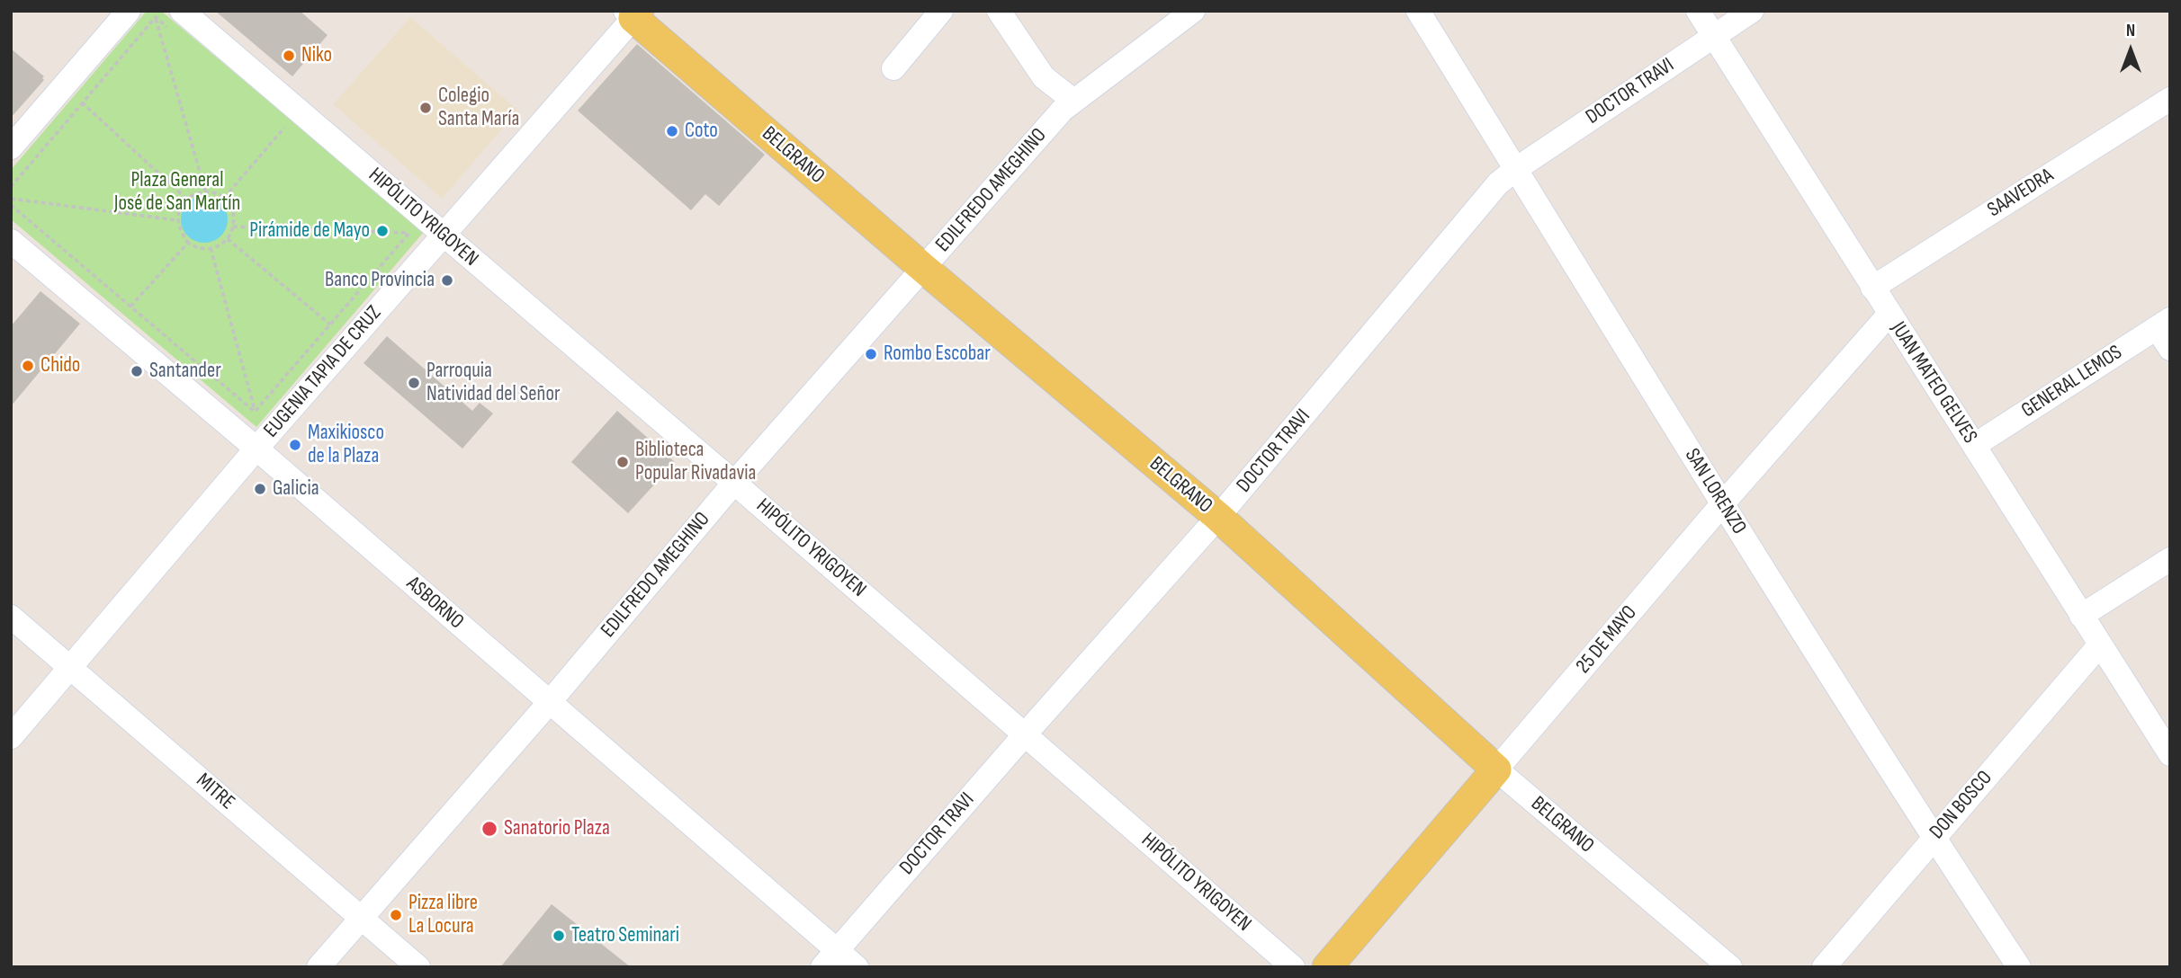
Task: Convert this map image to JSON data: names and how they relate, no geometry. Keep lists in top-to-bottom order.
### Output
{
  "streets": {
    "main road": ["BELGRANO", "25 DE MAYO"],
    "street": [
      "DOCTOR TRAVI",
      "EDILFREDO AMEGHINO",
      "SAAVEDRA",
      "HIPÓLITO YRIGOYEN",
      "EUGENIA TAPIA DE CRUZ",
      "GENERAL LEMOS",
      "JUAN MATEO GELVES",
      "SAN LORENZO",
      "ASBORNO",
      "MITRE",
      "DON BOSCO"
    ]
  },
  "crossings": [
    ["DOCTOR TRAVI", "BELGRANO"],
    ["DOCTOR TRAVI", "HIPÓLITO YRIGOYEN"],
    ["DOCTOR TRAVI", "JUAN MATEO GELVES"],
    ["DOCTOR TRAVI", "SAN LORENZO"],
    ["DOCTOR TRAVI", "ASBORNO"],
    ["BELGRANO", "EDILFREDO AMEGHINO"],
    ["BELGRANO", "EUGENIA TAPIA DE CRUZ"],
    ["BELGRANO", "25 DE MAYO"],
    ["EDILFREDO AMEGHINO", "HIPÓLITO YRIGOYEN"],
    ["EDILFREDO AMEGHINO", "ASBORNO"],
    ["EDILFREDO AMEGHINO", "MITRE"],
    ["SAAVEDRA", "JUAN MATEO GELVES"],
    ["HIPÓLITO YRIGOYEN", "EUGENIA TAPIA DE CRUZ"],
    ["EUGENIA TAPIA DE CRUZ", "ASBORNO"],
    ["EUGENIA TAPIA DE CRUZ", "MITRE"],
    ["GENERAL LEMOS", "JUAN MATEO GELVES"],
    ["JUAN MATEO GELVES", "25 DE MAYO"],
    ["JUAN MATEO GELVES", "DON BOSCO"],
    ["SAN LORENZO", "25 DE MAYO"],
    ["SAN LORENZO", "DON BOSCO"]
  ],
  "parks": ["Plaza General José de San Martín"],
  "places": [
    "Niko",
    "Colegio Santa María",
    "Coto",
    "Pirámide de Mayo",
    "Banco Provincia",
    "Rombo Escobar",
    "Chido",
    "Santander",
    "Parroquia Natividad del Señor",
    "Maxikiosco de la Plaza",
    "Biblioteca Popular Rivadavia",
    "Galicia",
    "Sanatorio Plaza",
    "Pizza libre La Locura",
    "Teatro Seminari"
  ],
  "north": "top"
}
